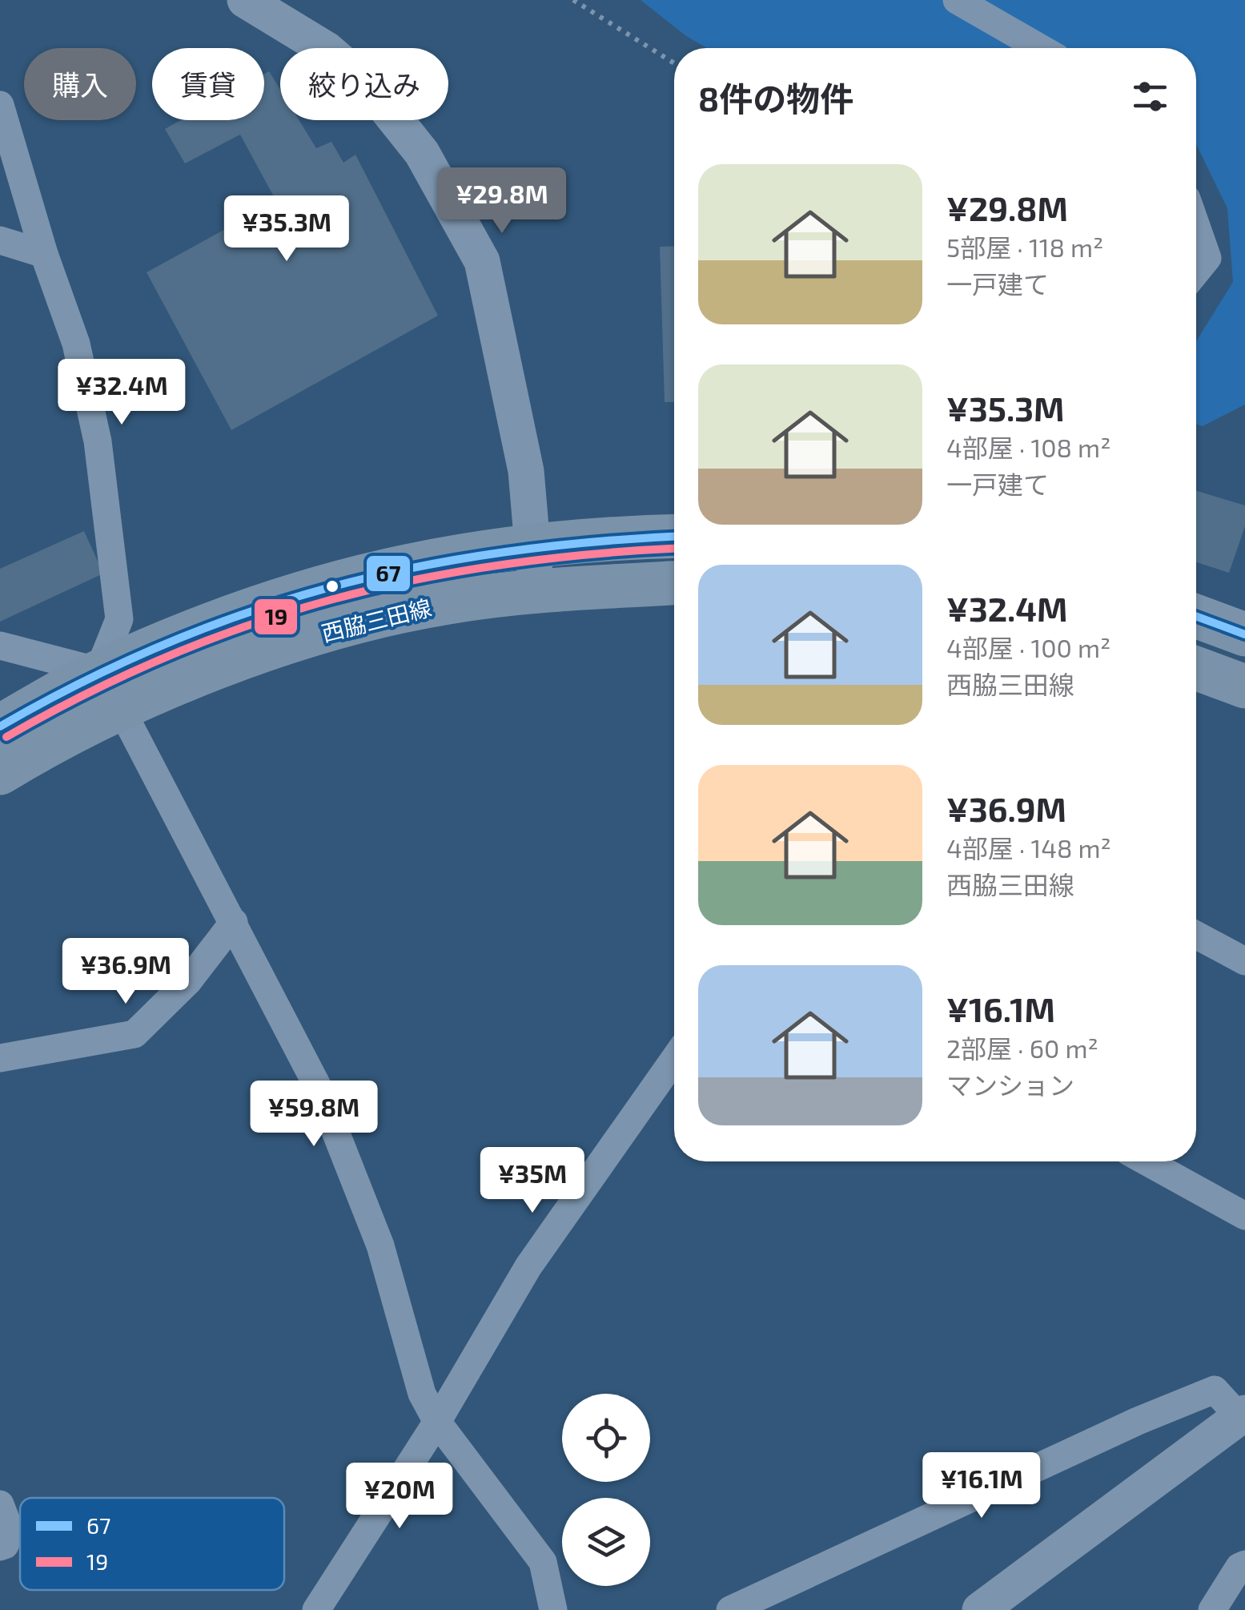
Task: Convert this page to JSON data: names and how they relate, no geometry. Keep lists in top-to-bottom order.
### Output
{
  "streets": {
    "main road": ["西脇三田線"]
  },
  "lines": ["transit line 67", "transit line 19"],
  "legend": ["67", "19"],
  "page": {
    "chip": ["購入", "賃貸", "絞り込み"],
    "heading": "8件の物件",
    "list": [
      {
        "name": "¥29.8M",
        "note": "5部屋 · 118 m² · 一戸建て"
      },
      {
        "name": "¥35.3M",
        "note": "4部屋 · 108 m² · 一戸建て"
      },
      {
        "name": "¥32.4M",
        "note": "4部屋 · 100 m² · 西脇三田線"
      },
      {
        "name": "¥36.9M",
        "note": "4部屋 · 148 m² · 西脇三田線"
      },
      {
        "name": "¥16.1M",
        "note": "2部屋 · 60 m² · マンション"
      }
    ],
    "price": [
      "¥29.8M",
      "¥35.3M",
      "¥32.4M",
      "¥36.9M",
      "¥59.8M",
      "¥35M",
      "¥16.1M",
      "¥20M"
    ]
  }
}
